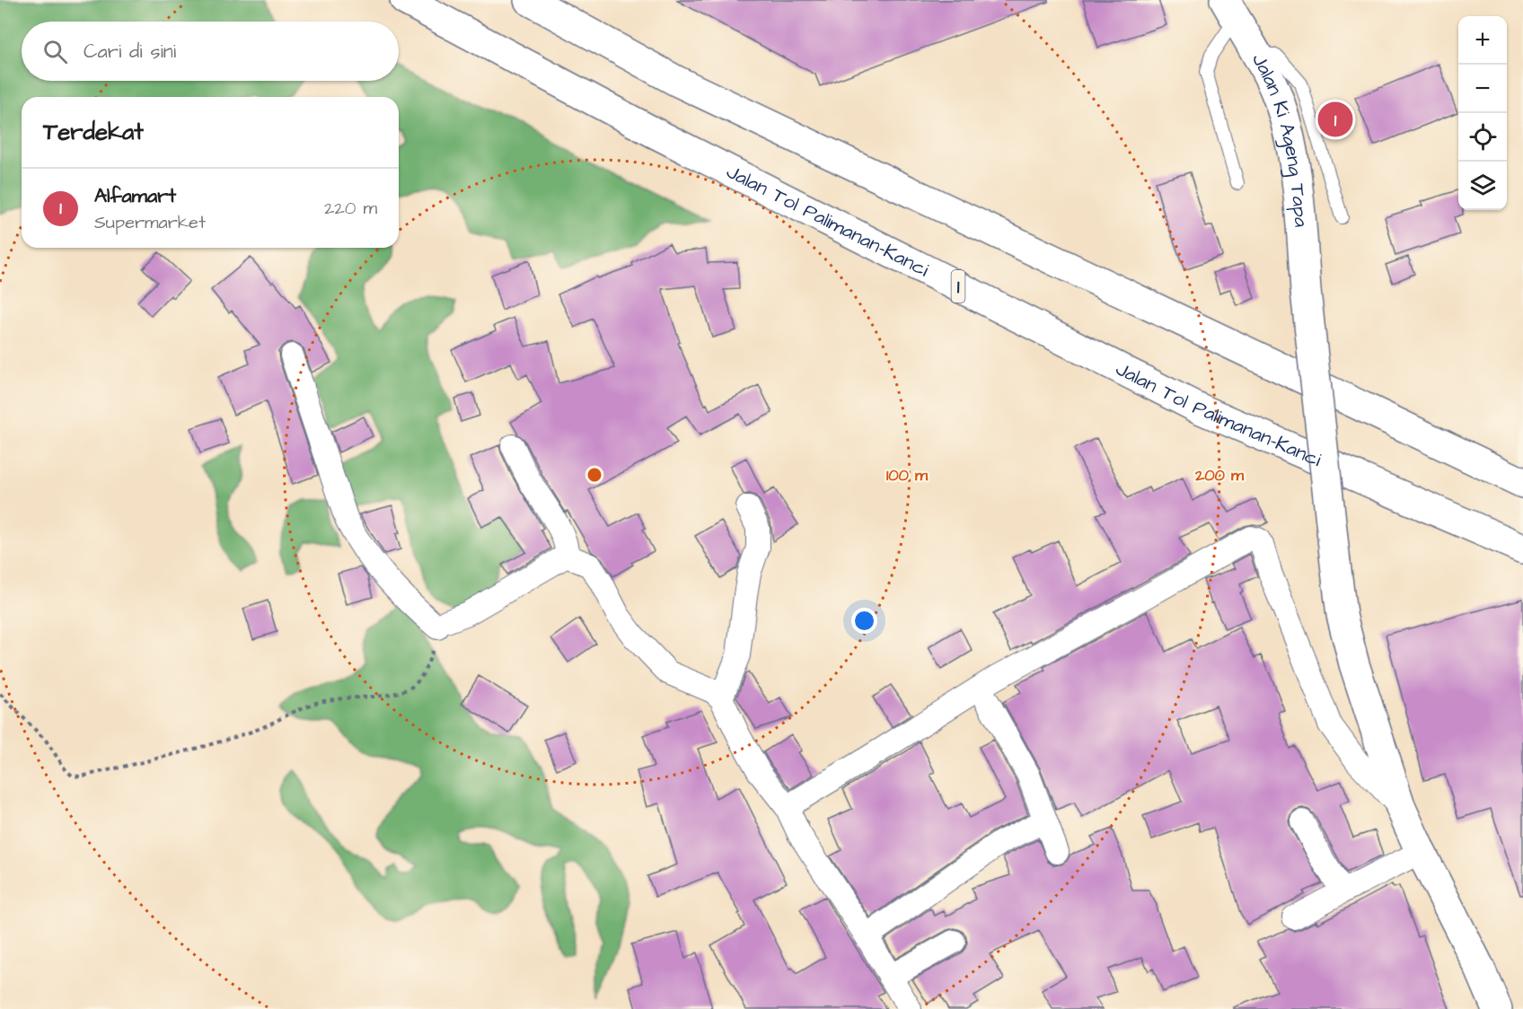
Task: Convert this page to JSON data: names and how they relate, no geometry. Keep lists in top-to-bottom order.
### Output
{
  "streets": {
    "main road": ["Jalan Ki Ageng Tapa", "Jalan Tol Palimanan–Kanci", "1"]
  },
  "page": {
    "map_buttons": ["+", "−"],
    "search": "Cari di sini",
    "heading": "Terdekat",
    "pins": "1",
    "list": [
      {
        "mark": "1",
        "name": "Alfamart",
        "note": "Supermarket",
        "value": "220 m"
      }
    ]
  },
  "rings": ["100 m", "200 m"]
}
